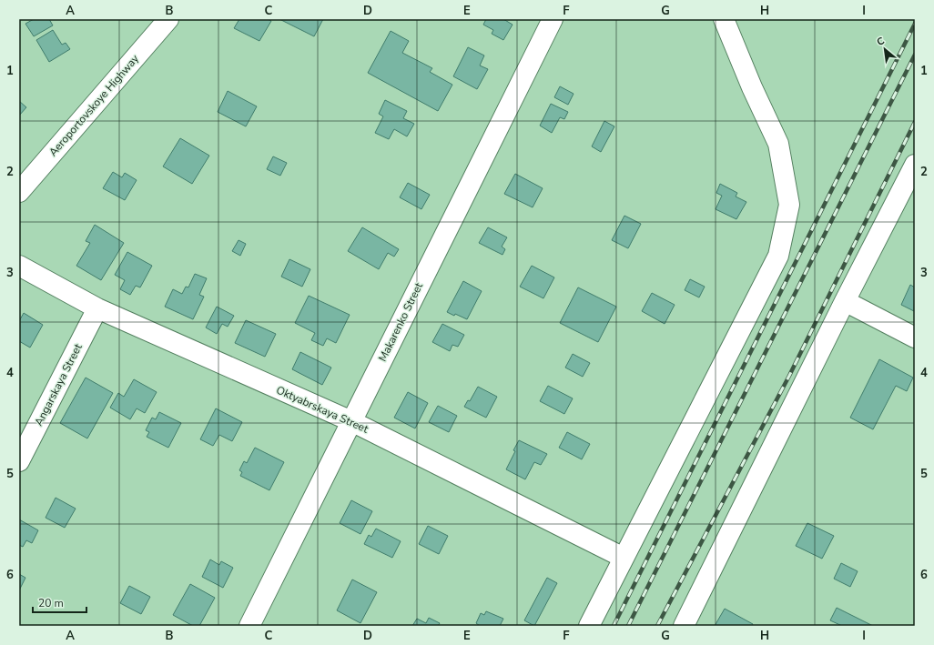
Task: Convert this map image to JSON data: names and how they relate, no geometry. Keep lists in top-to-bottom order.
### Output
{
  "streets": {
    "street": [
      "Aeroportovskoye Highway",
      "Makarenko Street",
      "Angarskaya Street",
      "Oktyabrskaya Street"
    ]
  },
  "crossings": [
    ["Makarenko Street", "Oktyabrskaya Street"],
    ["Angarskaya Street", "Oktyabrskaya Street"]
  ],
  "scale_bar": "20 m",
  "north": "top left",
  "grid": {
    "columns": [
      "A",
      "B",
      "C",
      "D",
      "E",
      "F",
      "G",
      "H",
      "I"
    ],
    "rows": [
      "1",
      "2",
      "3",
      "4",
      "5",
      "6"
    ]
  }
}
